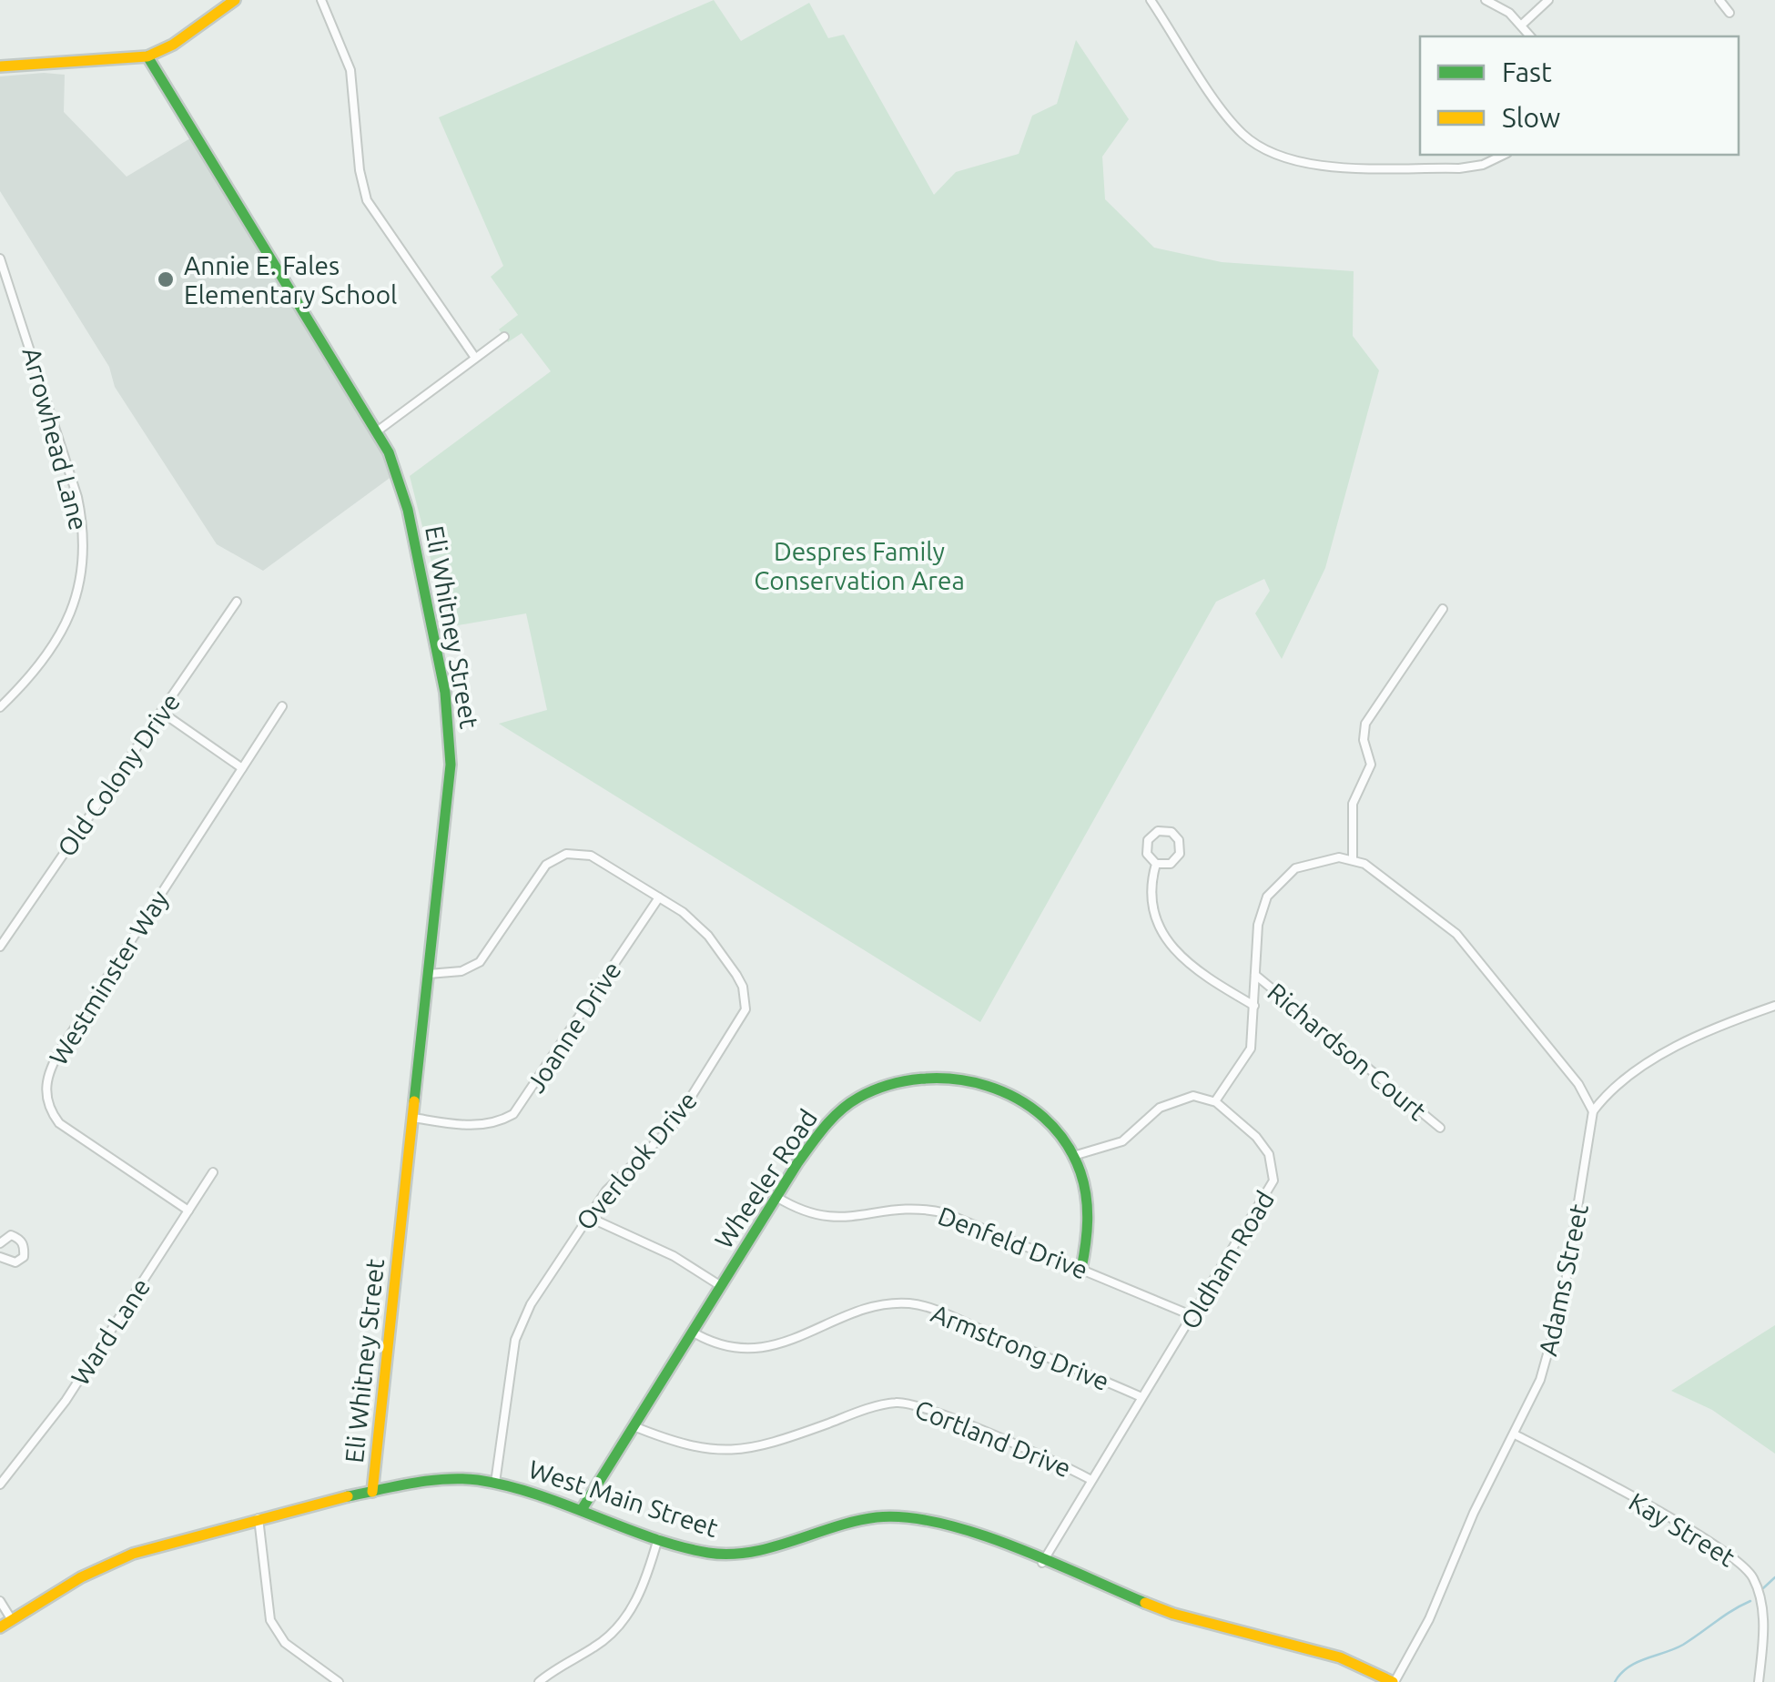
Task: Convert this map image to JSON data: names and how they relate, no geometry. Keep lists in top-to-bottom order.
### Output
{
  "streets": {
    "street": [
      "Arrowhead Lane",
      "Eli Whitney Street",
      "Old Colony Drive",
      "Westminster Way",
      "Joanne Drive",
      "Richardson Court",
      "Overlook Drive",
      "Wheeler Road",
      "Denfeld Drive",
      "Oldham Road",
      "Adams Street",
      "Ward Lane",
      "Armstrong Drive",
      "Cortland Drive",
      "West Main Street",
      "Kay Street"
    ]
  },
  "crossings": [
    ["Eli Whitney Street", "Joanne Drive"],
    ["Eli Whitney Street", "Overlook Drive"],
    ["Eli Whitney Street", "West Main Street"],
    ["Westminster Way", "Ward Lane"],
    ["Joanne Drive", "Overlook Drive"],
    ["Overlook Drive", "West Main Street"],
    ["Wheeler Road", "Denfeld Drive"],
    ["Wheeler Road", "Armstrong Drive"],
    ["Wheeler Road", "Cortland Drive"],
    ["Wheeler Road", "West Main Street"],
    ["Denfeld Drive", "Oldham Road"],
    ["Oldham Road", "Armstrong Drive"],
    ["Oldham Road", "Cortland Drive"],
    ["Oldham Road", "West Main Street"],
    ["Adams Street", "West Main Street"],
    ["Adams Street", "Kay Street"]
  ],
  "parks": ["Despres Family Conservation Area"],
  "places": ["Annie E. Fales Elementary School"],
  "legend": ["Fast", "Slow"]
}
